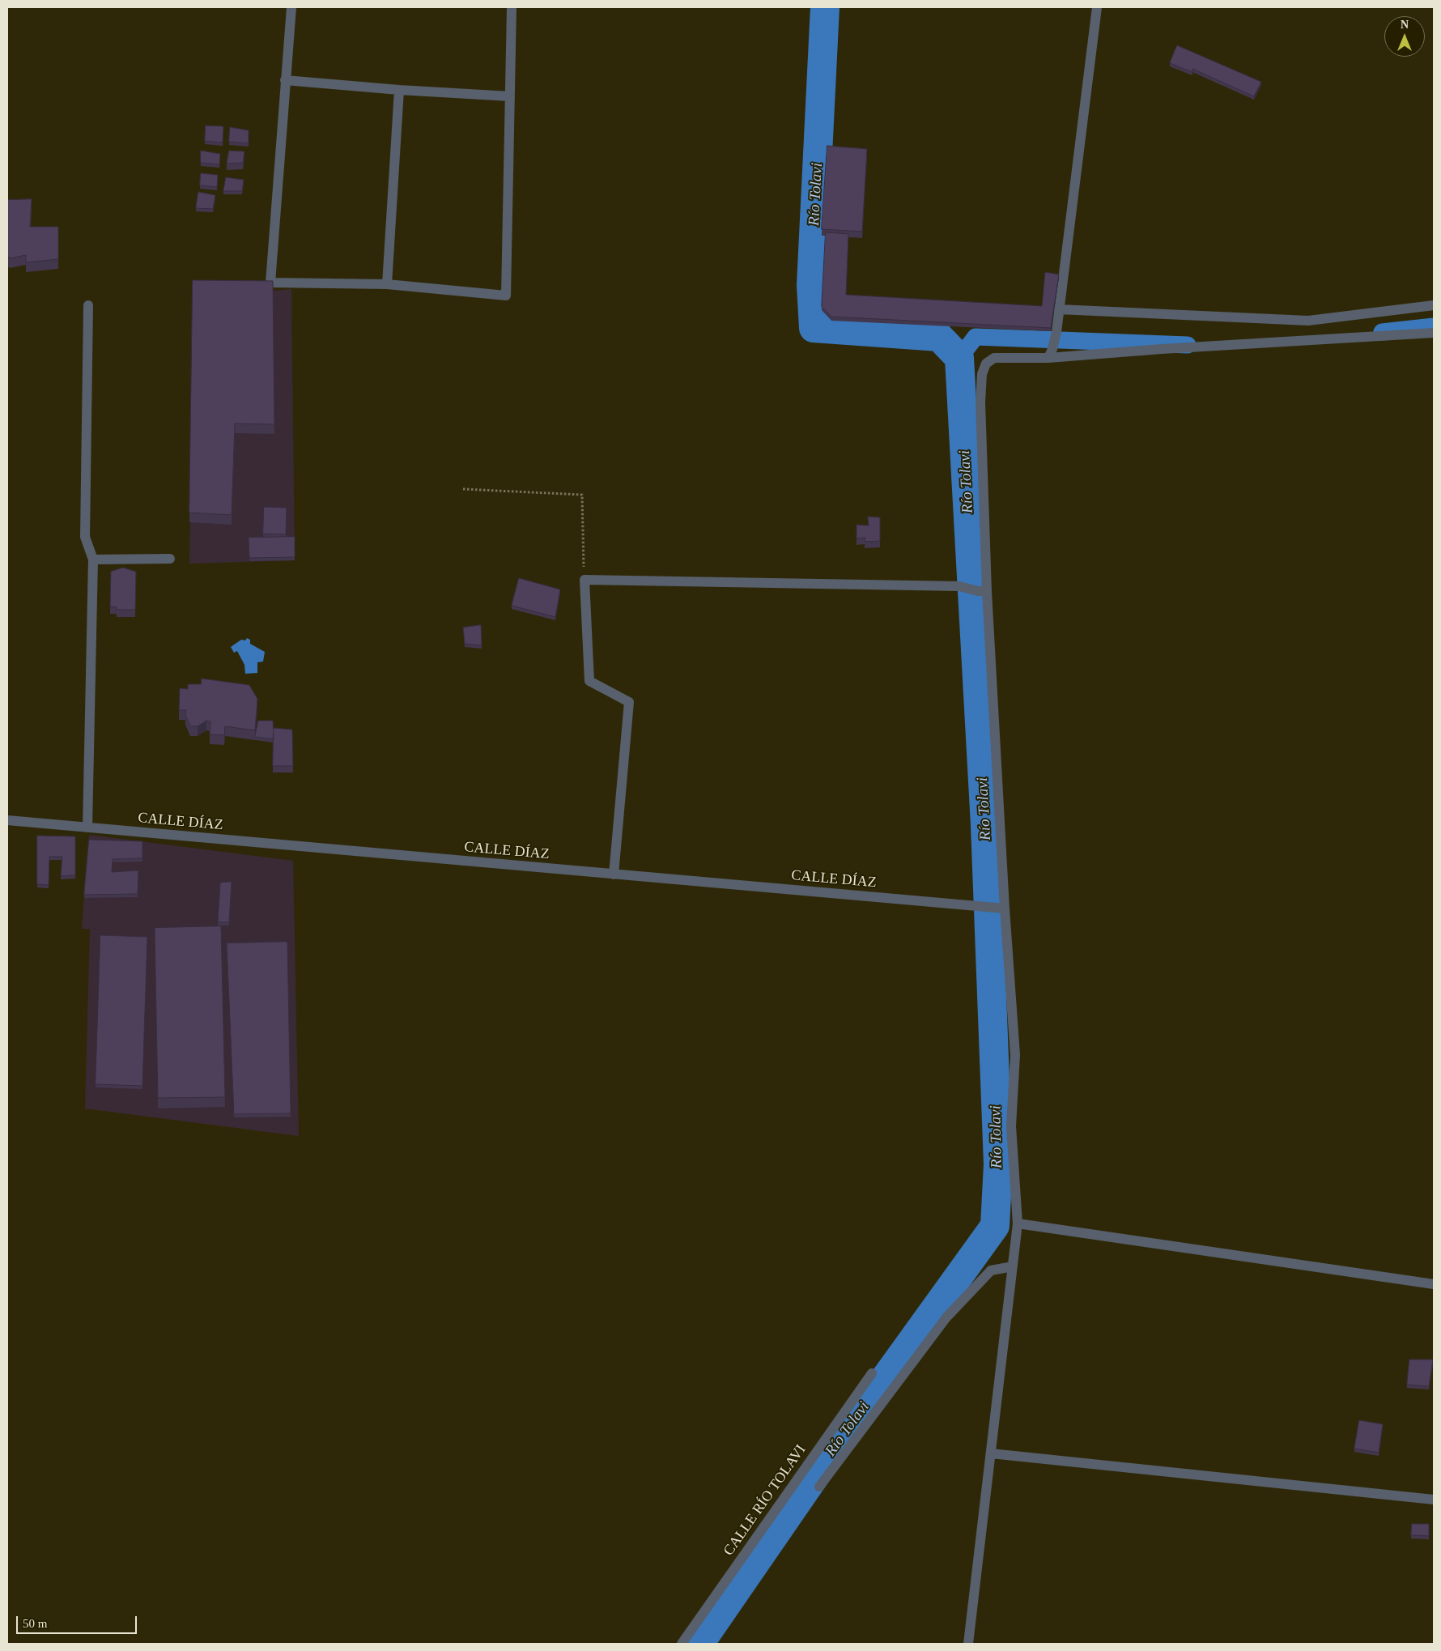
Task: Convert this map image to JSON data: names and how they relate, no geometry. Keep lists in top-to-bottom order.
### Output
{
  "streets": {
    "street": ["CALLE DÍAZ", "CALLE RÍO TOLAVI"]
  },
  "water": ["Río Tolavi"],
  "scale_bar": "50 m",
  "north": "top"
}
